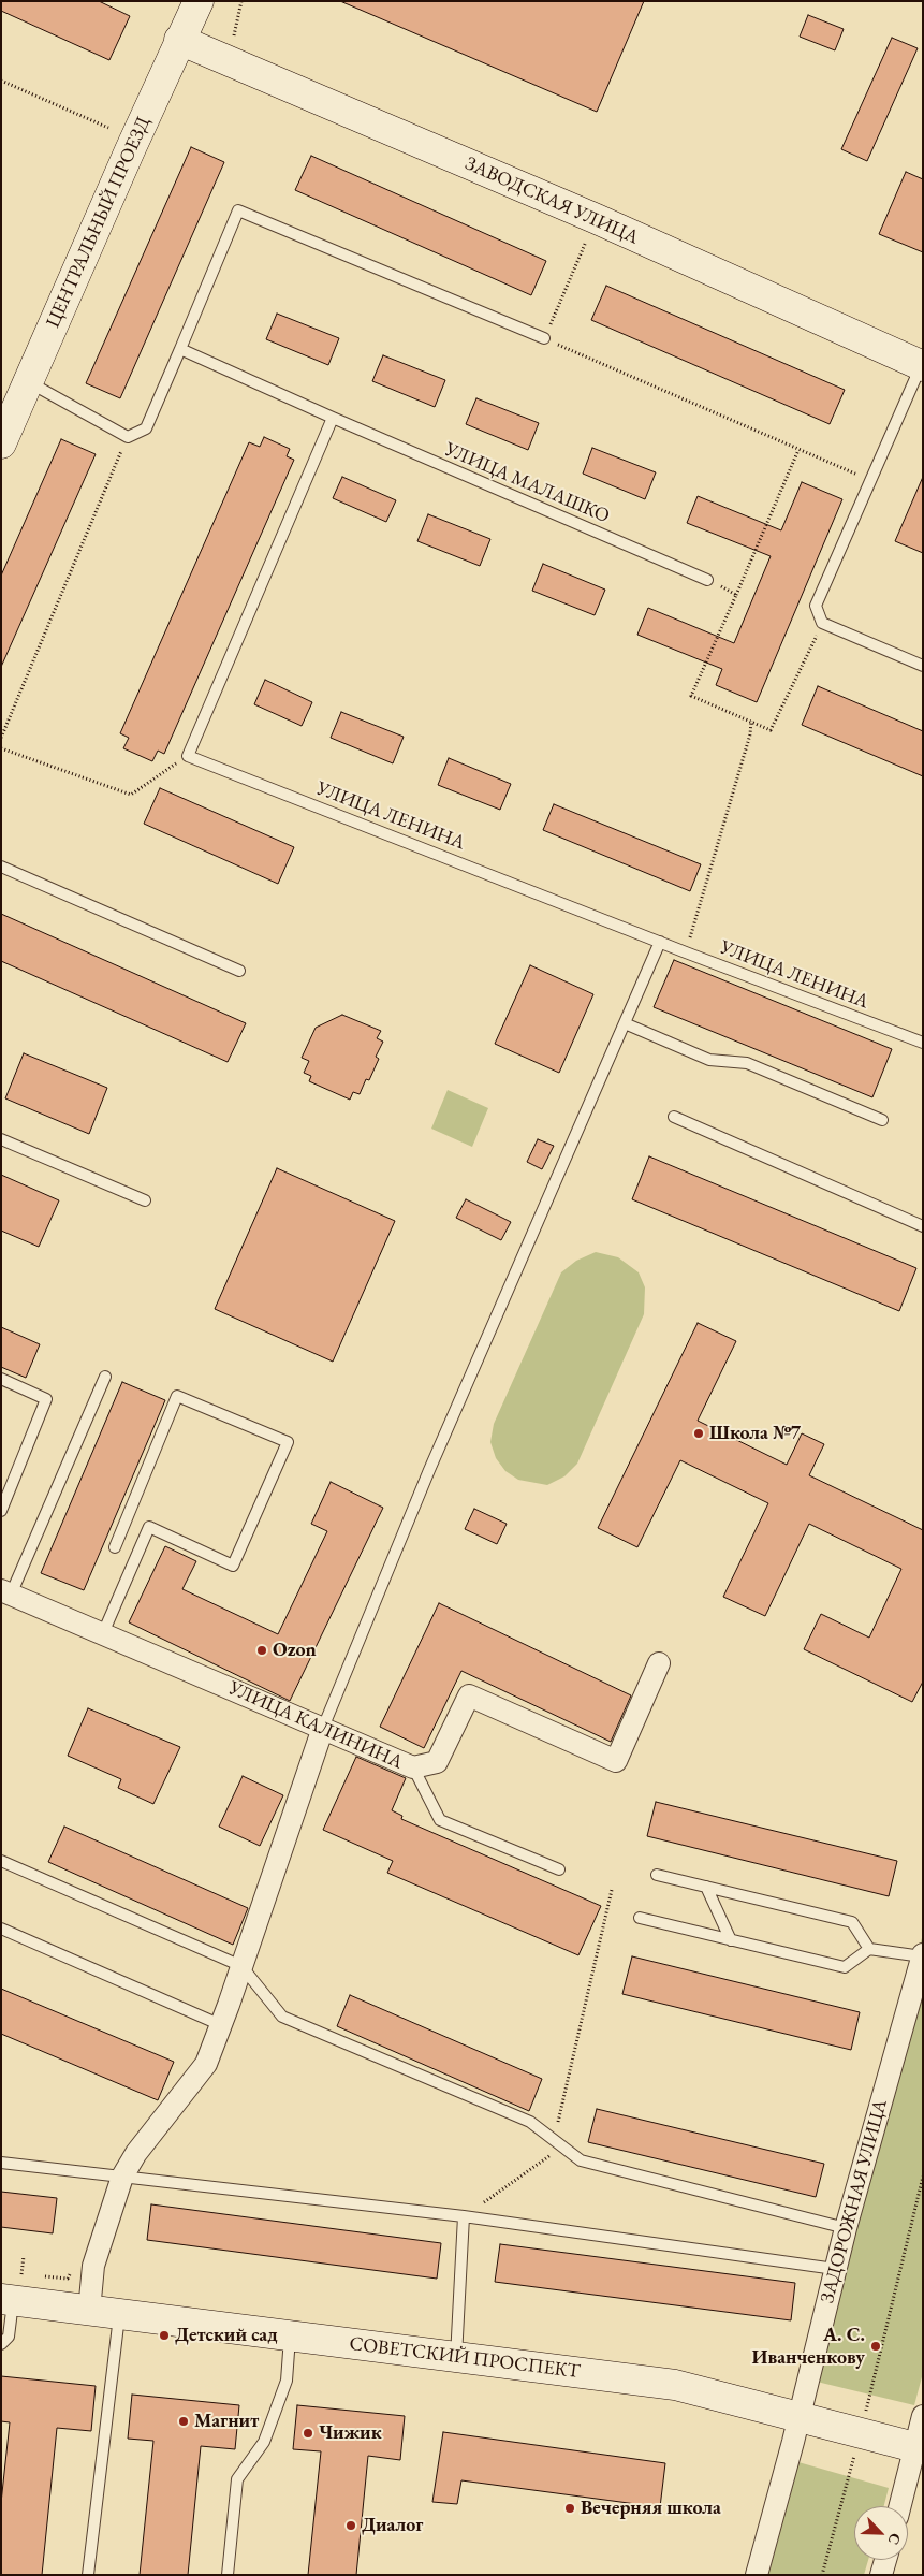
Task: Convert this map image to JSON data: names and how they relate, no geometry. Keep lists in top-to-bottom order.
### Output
{
  "streets": {
    "street": [
      "ЗАВОДСКАЯ УЛИЦА",
      "ЦЕНТРАЛЬНЫЙ ПРОЕЗД",
      "УЛИЦА КАЛИНИНА",
      "ЗАДОРОЖНАЯ УЛИЦА",
      "СОВЕТСКИЙ ПРОСПЕКТ"
    ],
    "lane": ["УЛИЦА МАЛАШКО", "УЛИЦА ЛЕНИНА"]
  },
  "crossings": [
    ["ЗАВОДСКАЯ УЛИЦА", "ЦЕНТРАЛЬНЫЙ ПРОЕЗД"],
    ["ЗАДОРОЖНАЯ УЛИЦА", "СОВЕТСКИЙ ПРОСПЕКТ"]
  ],
  "places": [
    "Школа №7",
    "Ozon",
    "Детский сад",
    "А. С. Иванченкову",
    "Магнит",
    "Чижик",
    "Вечерняя школа",
    "Диалог"
  ],
  "north": "bottom right"
}
